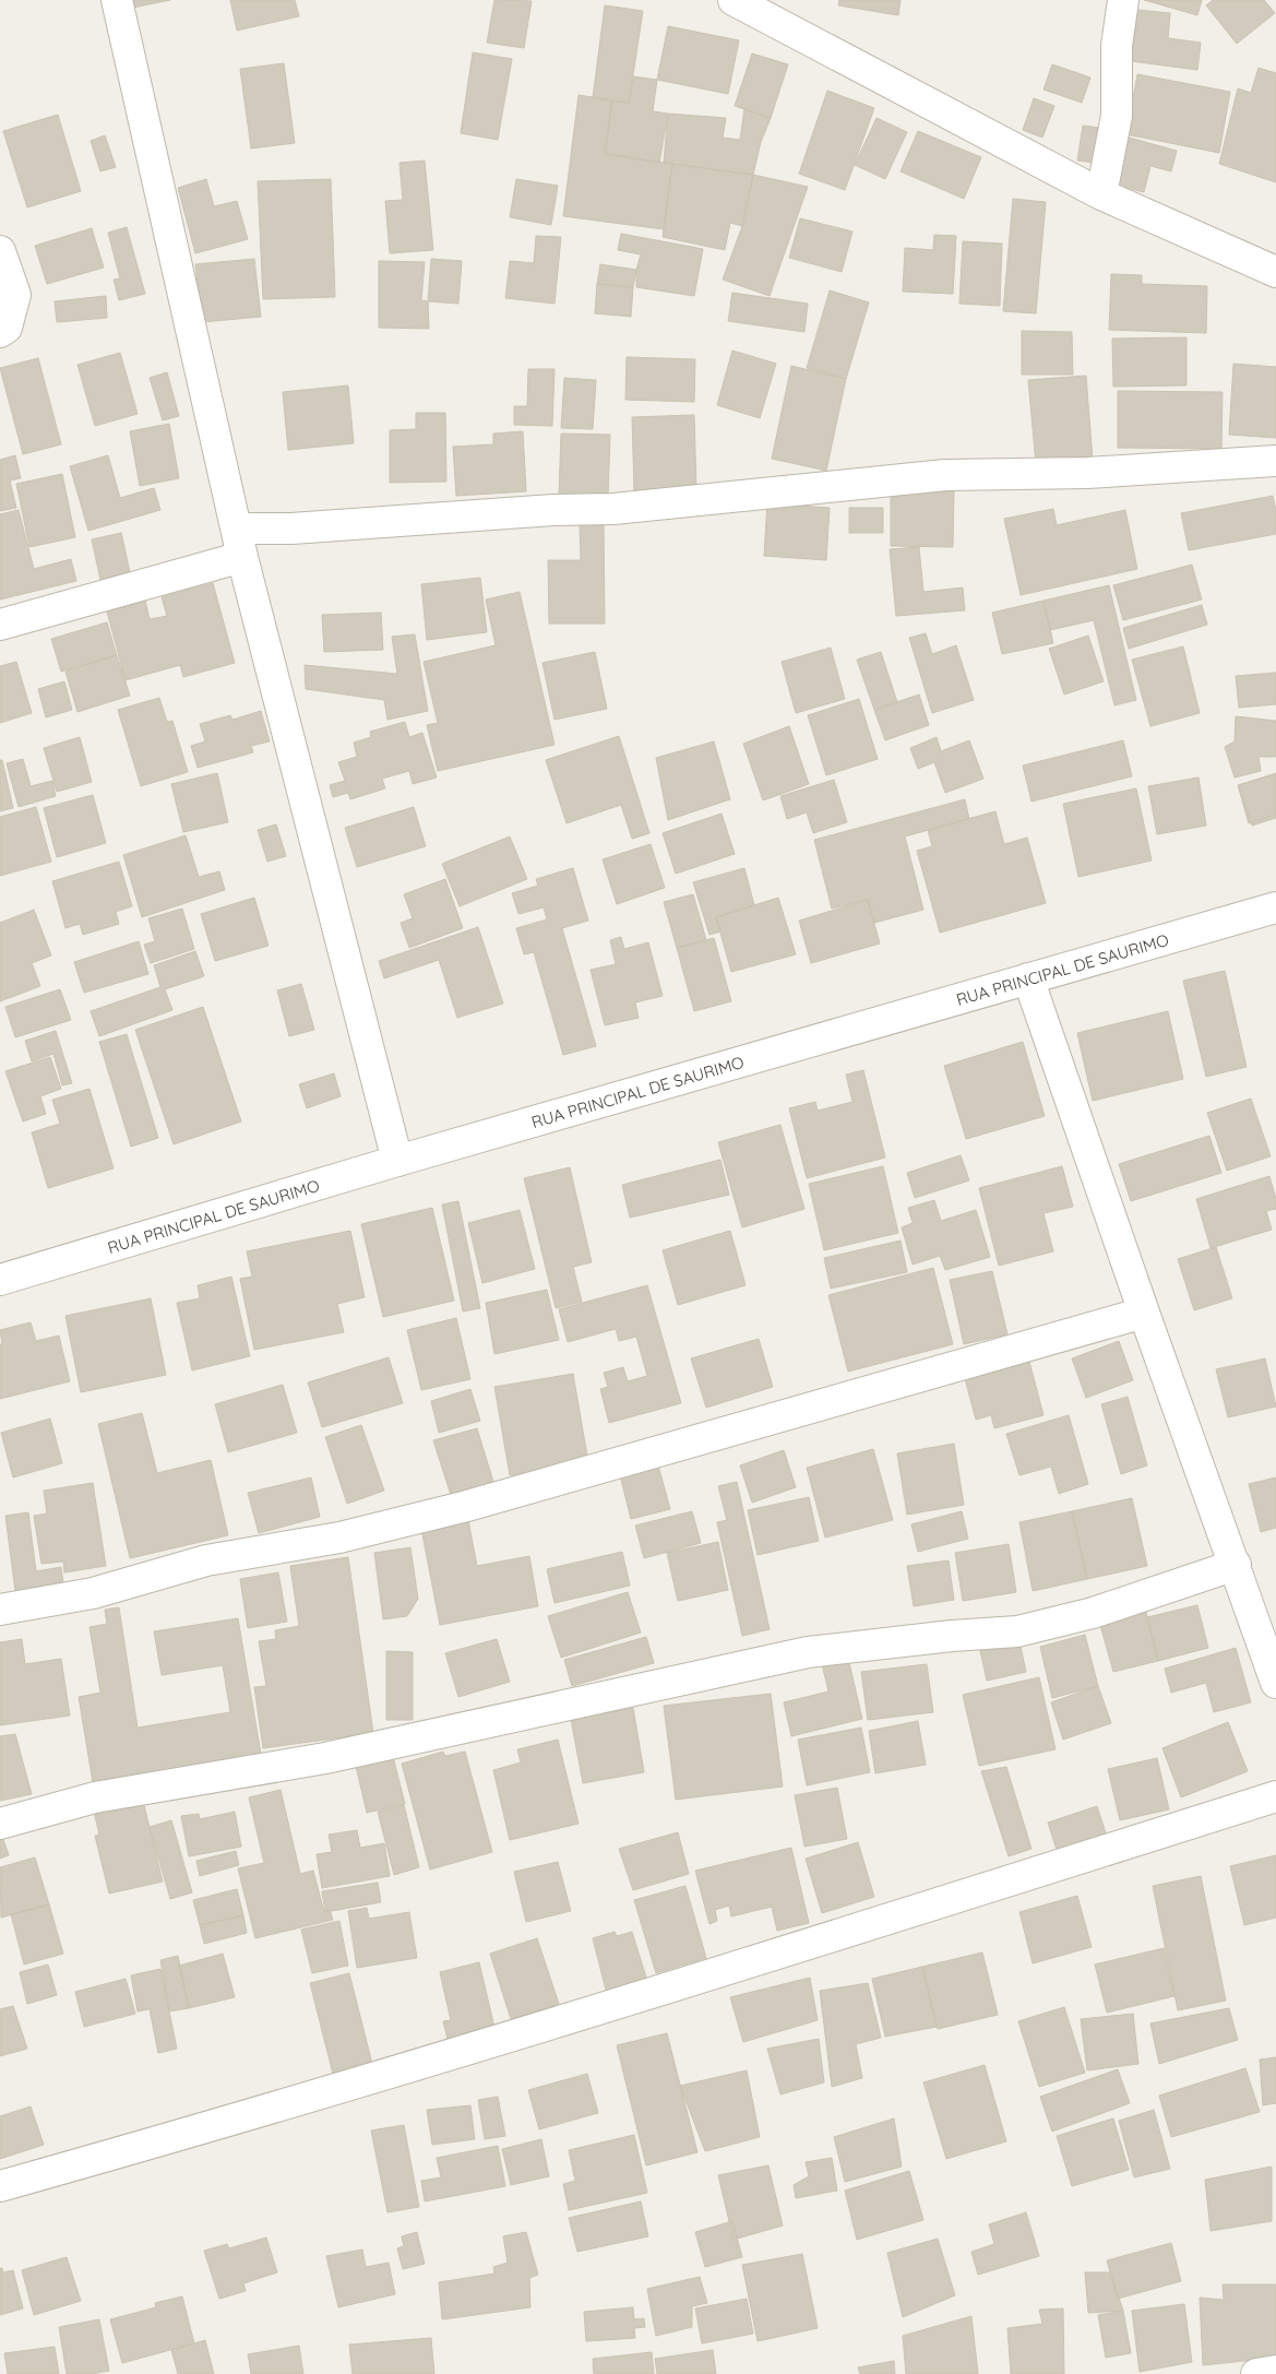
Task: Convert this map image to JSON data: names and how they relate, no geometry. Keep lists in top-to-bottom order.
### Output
{
  "streets": {
    "street": ["RUA PRINCIPAL DE SAURIMO"]
  }
}
